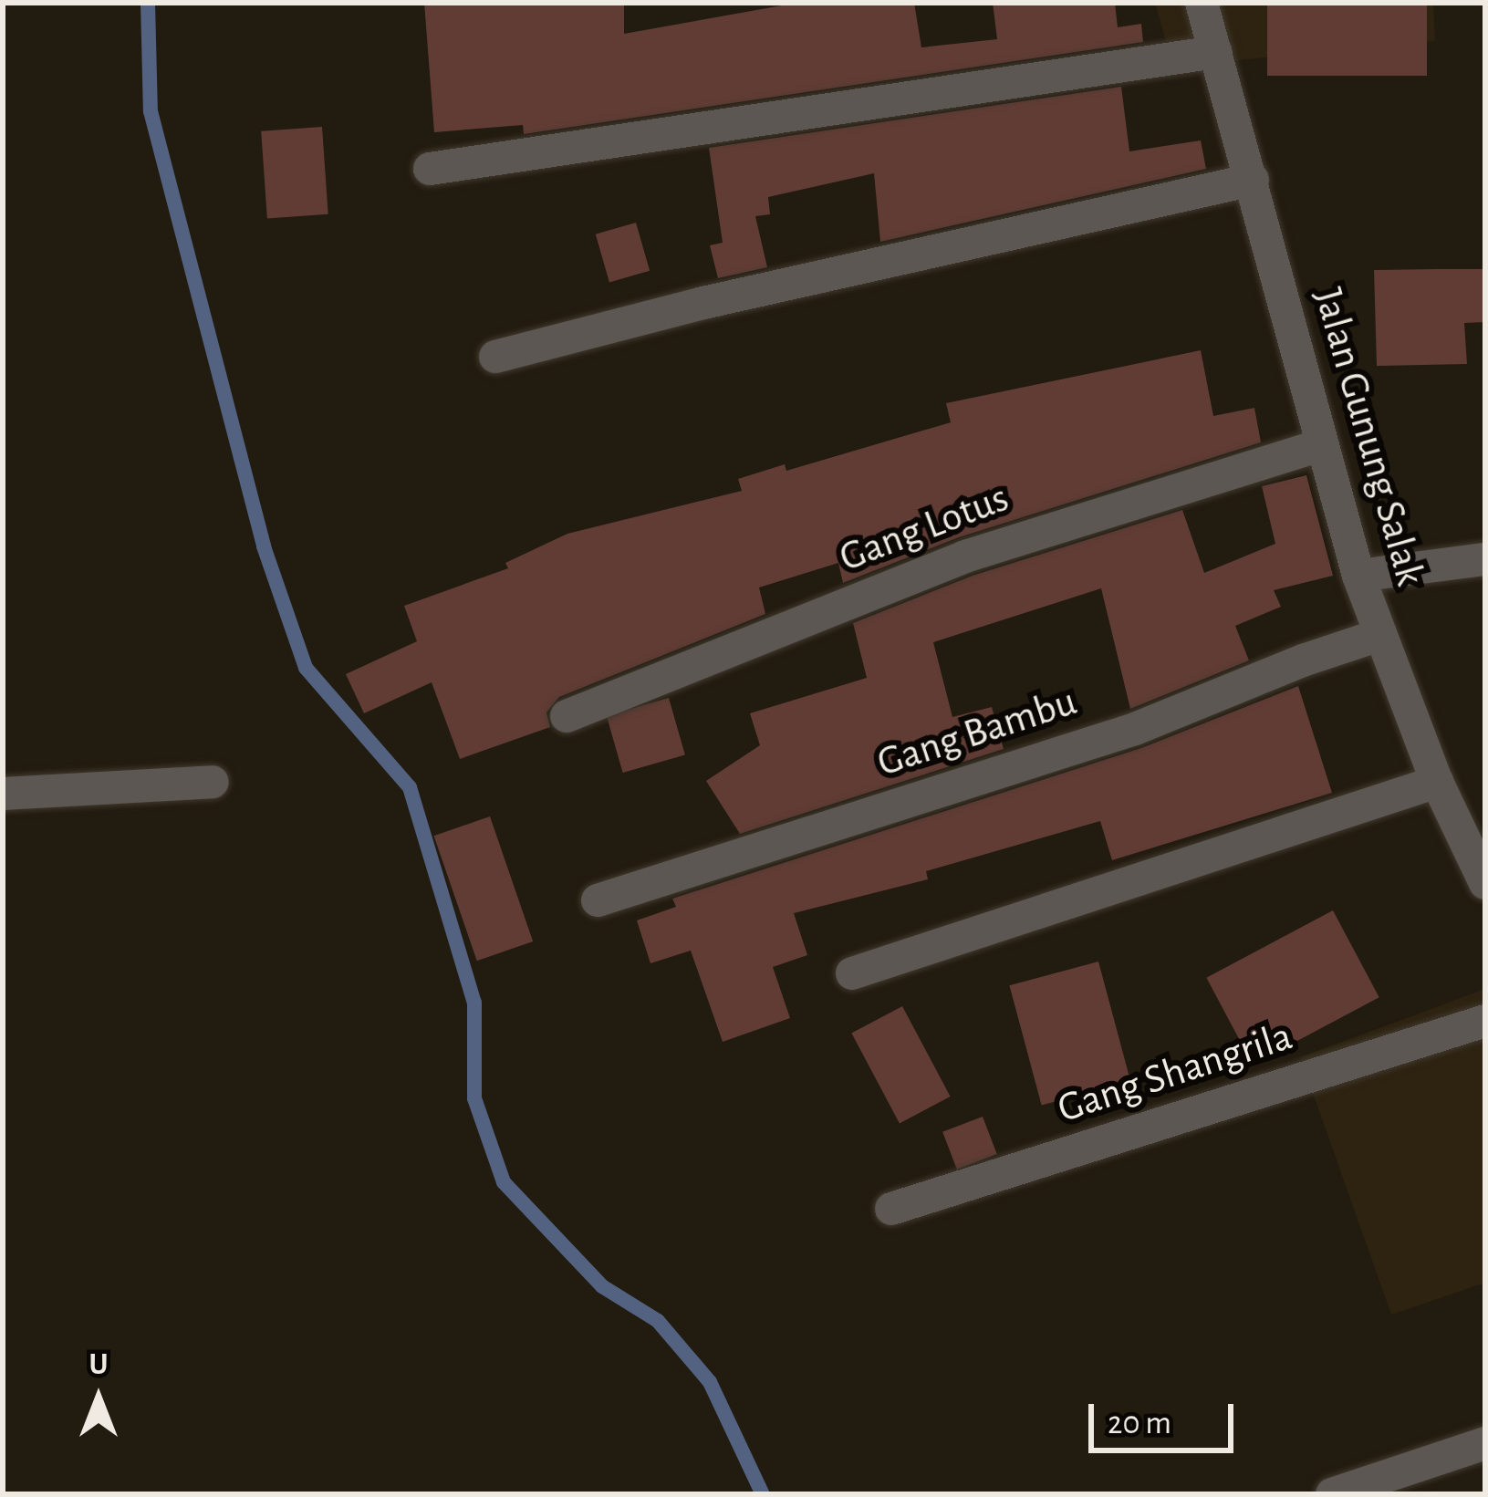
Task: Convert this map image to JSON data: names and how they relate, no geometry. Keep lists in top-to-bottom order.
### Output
{
  "streets": {
    "street": [
      "Jalan Gunung Salak",
      "Gang Lotus",
      "Gang Bambu",
      "Gang Shangrila"
    ]
  },
  "crossings": [
    ["Jalan Gunung Salak", "Gang Lotus"],
    ["Jalan Gunung Salak", "Gang Bambu"]
  ],
  "scale_bar": "20 m",
  "north": "top"
}
